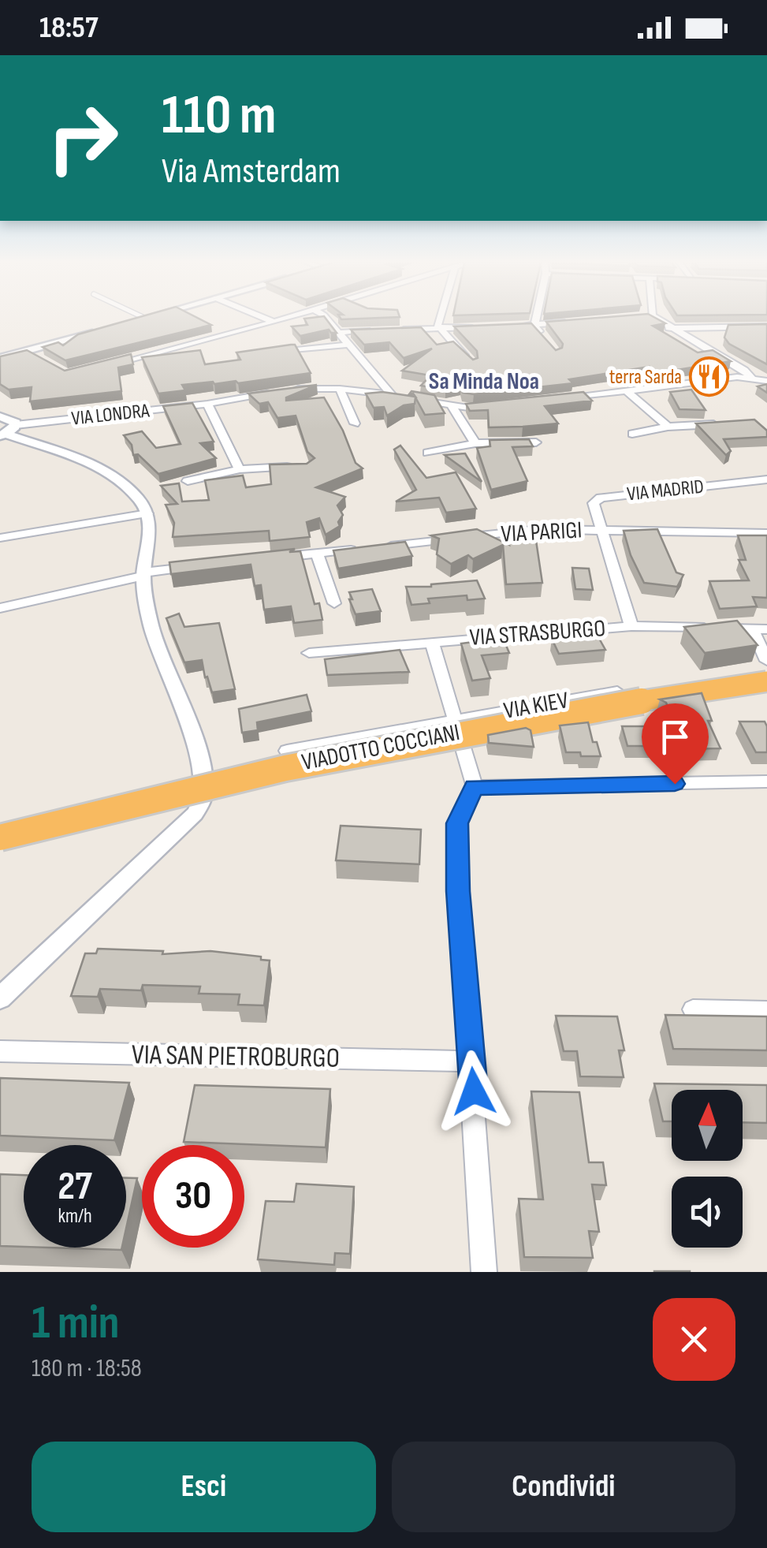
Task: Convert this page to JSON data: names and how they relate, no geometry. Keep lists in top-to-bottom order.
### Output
{
  "streets": {
    "highway": ["VIADOTTO COCCIANI"],
    "street": [
      "VIA LONDRA",
      "VIA MADRID",
      "VIA PARIGI",
      "VIA STRASBURGO",
      "VIA KIEV",
      "VIA SAN PIETROBURGO"
    ]
  },
  "crossings": [
    ["VIA MADRID", "VIA PARIGI"]
  ],
  "districts": ["Sa Minda Noa"],
  "places": {
    "restaurant": ["terra Sarda"]
  },
  "north": "top",
  "page": {
    "status": "18:57",
    "turn": ["110 m", "Via Amsterdam"],
    "speed": "27 km/h",
    "limit": "30",
    "heading": ["1 min", "180 m · 18:58"],
    "buttons": ["Esci", "Condividi"]
  }
}
